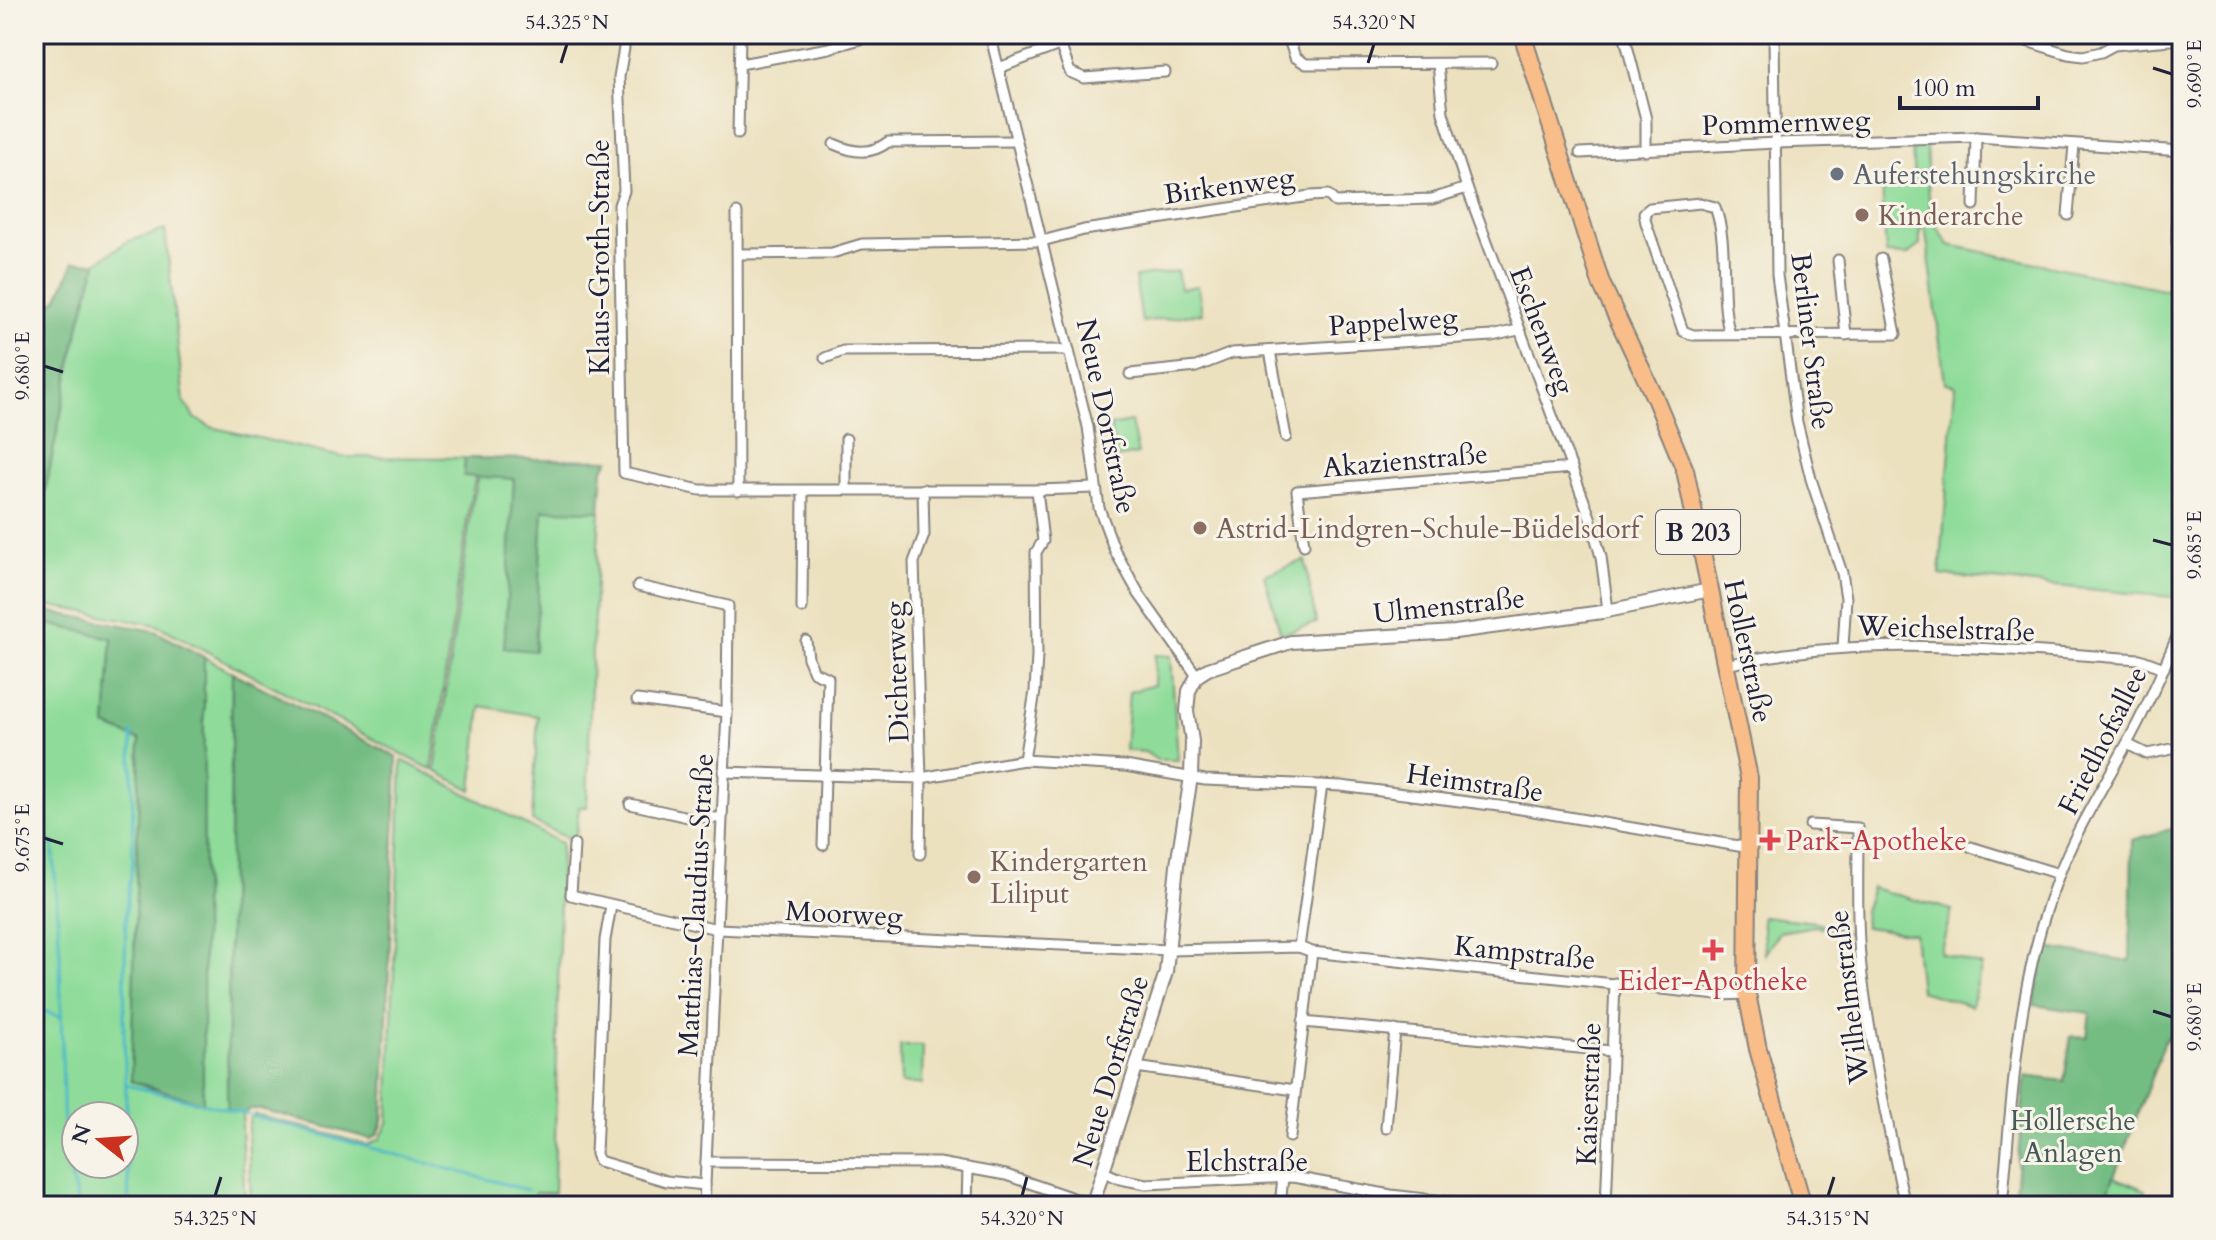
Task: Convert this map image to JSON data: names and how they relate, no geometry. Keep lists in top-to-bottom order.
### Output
{
  "streets": {
    "main road": ["B 203", "Hollerstraße"],
    "street": [
      "Pommernweg",
      "Birkenweg",
      "Klaus-Groth-Straße",
      "Pappelweg",
      "Eschenweg",
      "Berliner Straße",
      "Neue Dorfstraße",
      "Akazienstraße",
      "Ulmenstraße",
      "Weichselstraße",
      "Dichterweg",
      "Friedhofsallee",
      "Heimstraße",
      "Matthias-Claudius-Straße",
      "Moorweg",
      "Kampstraße",
      "Wilhelmstraße",
      "Kaiserstraße",
      "Elchstraße"
    ]
  },
  "crossings": [
    ["Pommernweg", "Berliner Straße"],
    ["Birkenweg", "Eschenweg"],
    ["Birkenweg", "Neue Dorfstraße"],
    ["Pappelweg", "Eschenweg"],
    ["Eschenweg", "Akazienstraße"],
    ["Eschenweg", "Ulmenstraße"],
    ["Berliner Straße", "Weichselstraße"],
    ["Neue Dorfstraße", "Ulmenstraße"],
    ["Neue Dorfstraße", "Heimstraße"],
    ["Neue Dorfstraße", "Moorweg"],
    ["Neue Dorfstraße", "Elchstraße"],
    ["Ulmenstraße", "Hollerstraße"],
    ["Weichselstraße", "Hollerstraße"],
    ["Weichselstraße", "Friedhofsallee"],
    ["Hollerstraße", "Heimstraße"],
    ["Hollerstraße", "Kampstraße"],
    ["Dichterweg", "Heimstraße"],
    ["Heimstraße", "Matthias-Claudius-Straße"],
    ["Matthias-Claudius-Straße", "Moorweg"],
    ["Moorweg", "Kampstraße"],
    ["Kampstraße", "Kaiserstraße"]
  ],
  "parks": ["Hollersche Anlagen"],
  "places": {
    "other": [
      "Auferstehungskirche",
      "Kinderarche",
      "Astrid-Lindgren-Schule-Büdelsdorf",
      "Kindergarten Liliput"
    ],
    "health": ["Park-Apotheke", "Eider-Apotheke"]
  },
  "scale_bar": "100 m",
  "north": "left",
  "coordinates": [
    "54.325°N",
    "54.320°N",
    "9.690°E",
    "9.680°E",
    "9.685°E",
    "9.675°E",
    "54.315°N"
  ]
}
